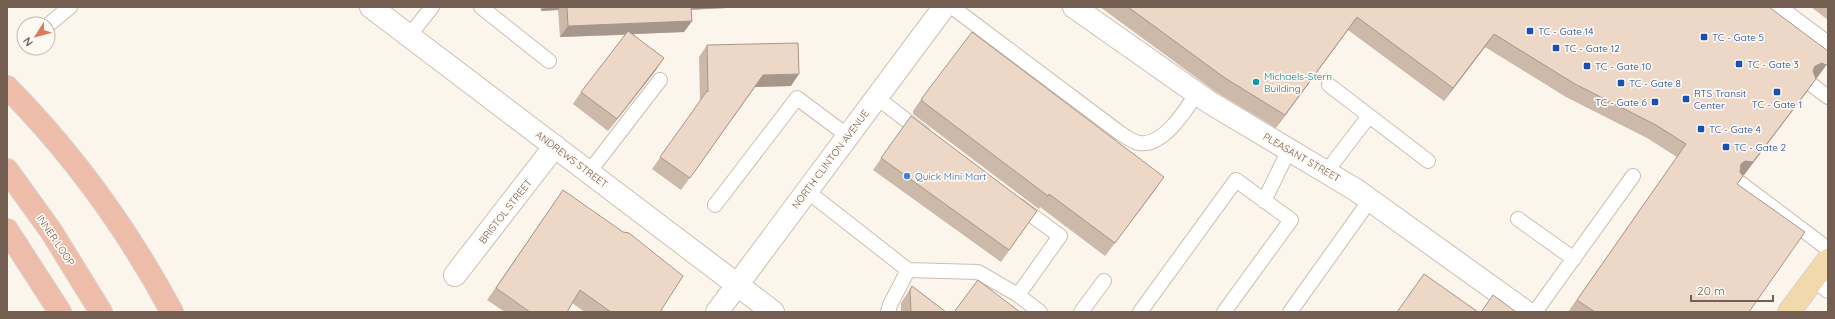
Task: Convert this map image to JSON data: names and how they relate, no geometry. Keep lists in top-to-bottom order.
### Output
{
  "streets": {
    "highway": ["INNER LOOP"],
    "street": [
      "PLEASANT STREET",
      "ANDREWS STREET",
      "NORTH CLINTON AVENUE",
      "BRISTOL STREET"
    ]
  },
  "crossings": [
    ["ANDREWS STREET", "NORTH CLINTON AVENUE"],
    ["ANDREWS STREET", "BRISTOL STREET"]
  ],
  "places": {
    "transit": [
      "TC - Gate 14",
      "TC - Gate 5",
      "TC - Gate 12",
      "TC - Gate 3",
      "TC - Gate 10",
      "TC - Gate 8",
      "TC - Gate 1",
      "RTS Transit Center",
      "TC - Gate 6",
      "TC - Gate 4",
      "TC - Gate 2"
    ],
    "other": ["Michaels-Stern Building", "Quick Mini Mart"]
  },
  "scale_bar": "20 m",
  "north": "bottom left"
}
